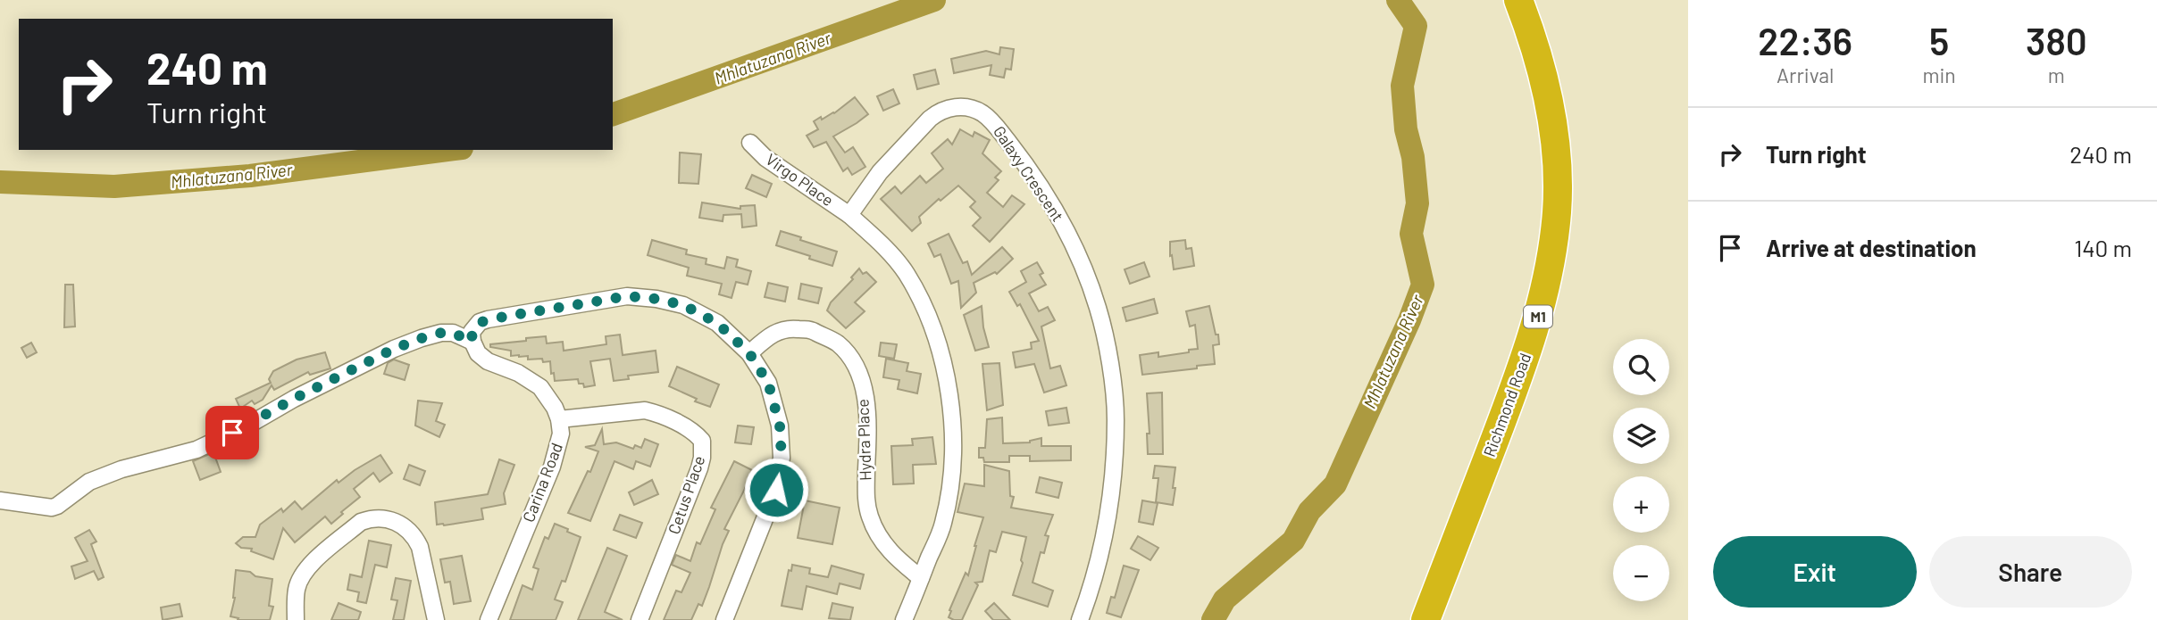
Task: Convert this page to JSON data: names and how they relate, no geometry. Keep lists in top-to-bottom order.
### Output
{
  "streets": {
    "highway": ["M1", "Richmond Road"],
    "street": [
      "Galaxy Crescent",
      "Virgo Place",
      "Hydra Place",
      "Carina Road",
      "Cetus Place"
    ]
  },
  "crossings": [
    ["Galaxy Crescent", "Virgo Place"],
    ["Carina Road", "Cetus Place"]
  ],
  "water": ["Mhlatuzana River"],
  "page": {
    "eta": [
      "22:36",
      "Arrival",
      "5",
      "min",
      "380",
      "m"
    ],
    "turn": ["240 m", "Turn right"],
    "list": [
      {
        "name": "Turn right",
        "value": "240 m"
      },
      {
        "name": "Arrive at destination",
        "value": "140 m"
      }
    ],
    "map_buttons": ["+", "−"],
    "buttons": ["Exit", "Share"]
  }
}
